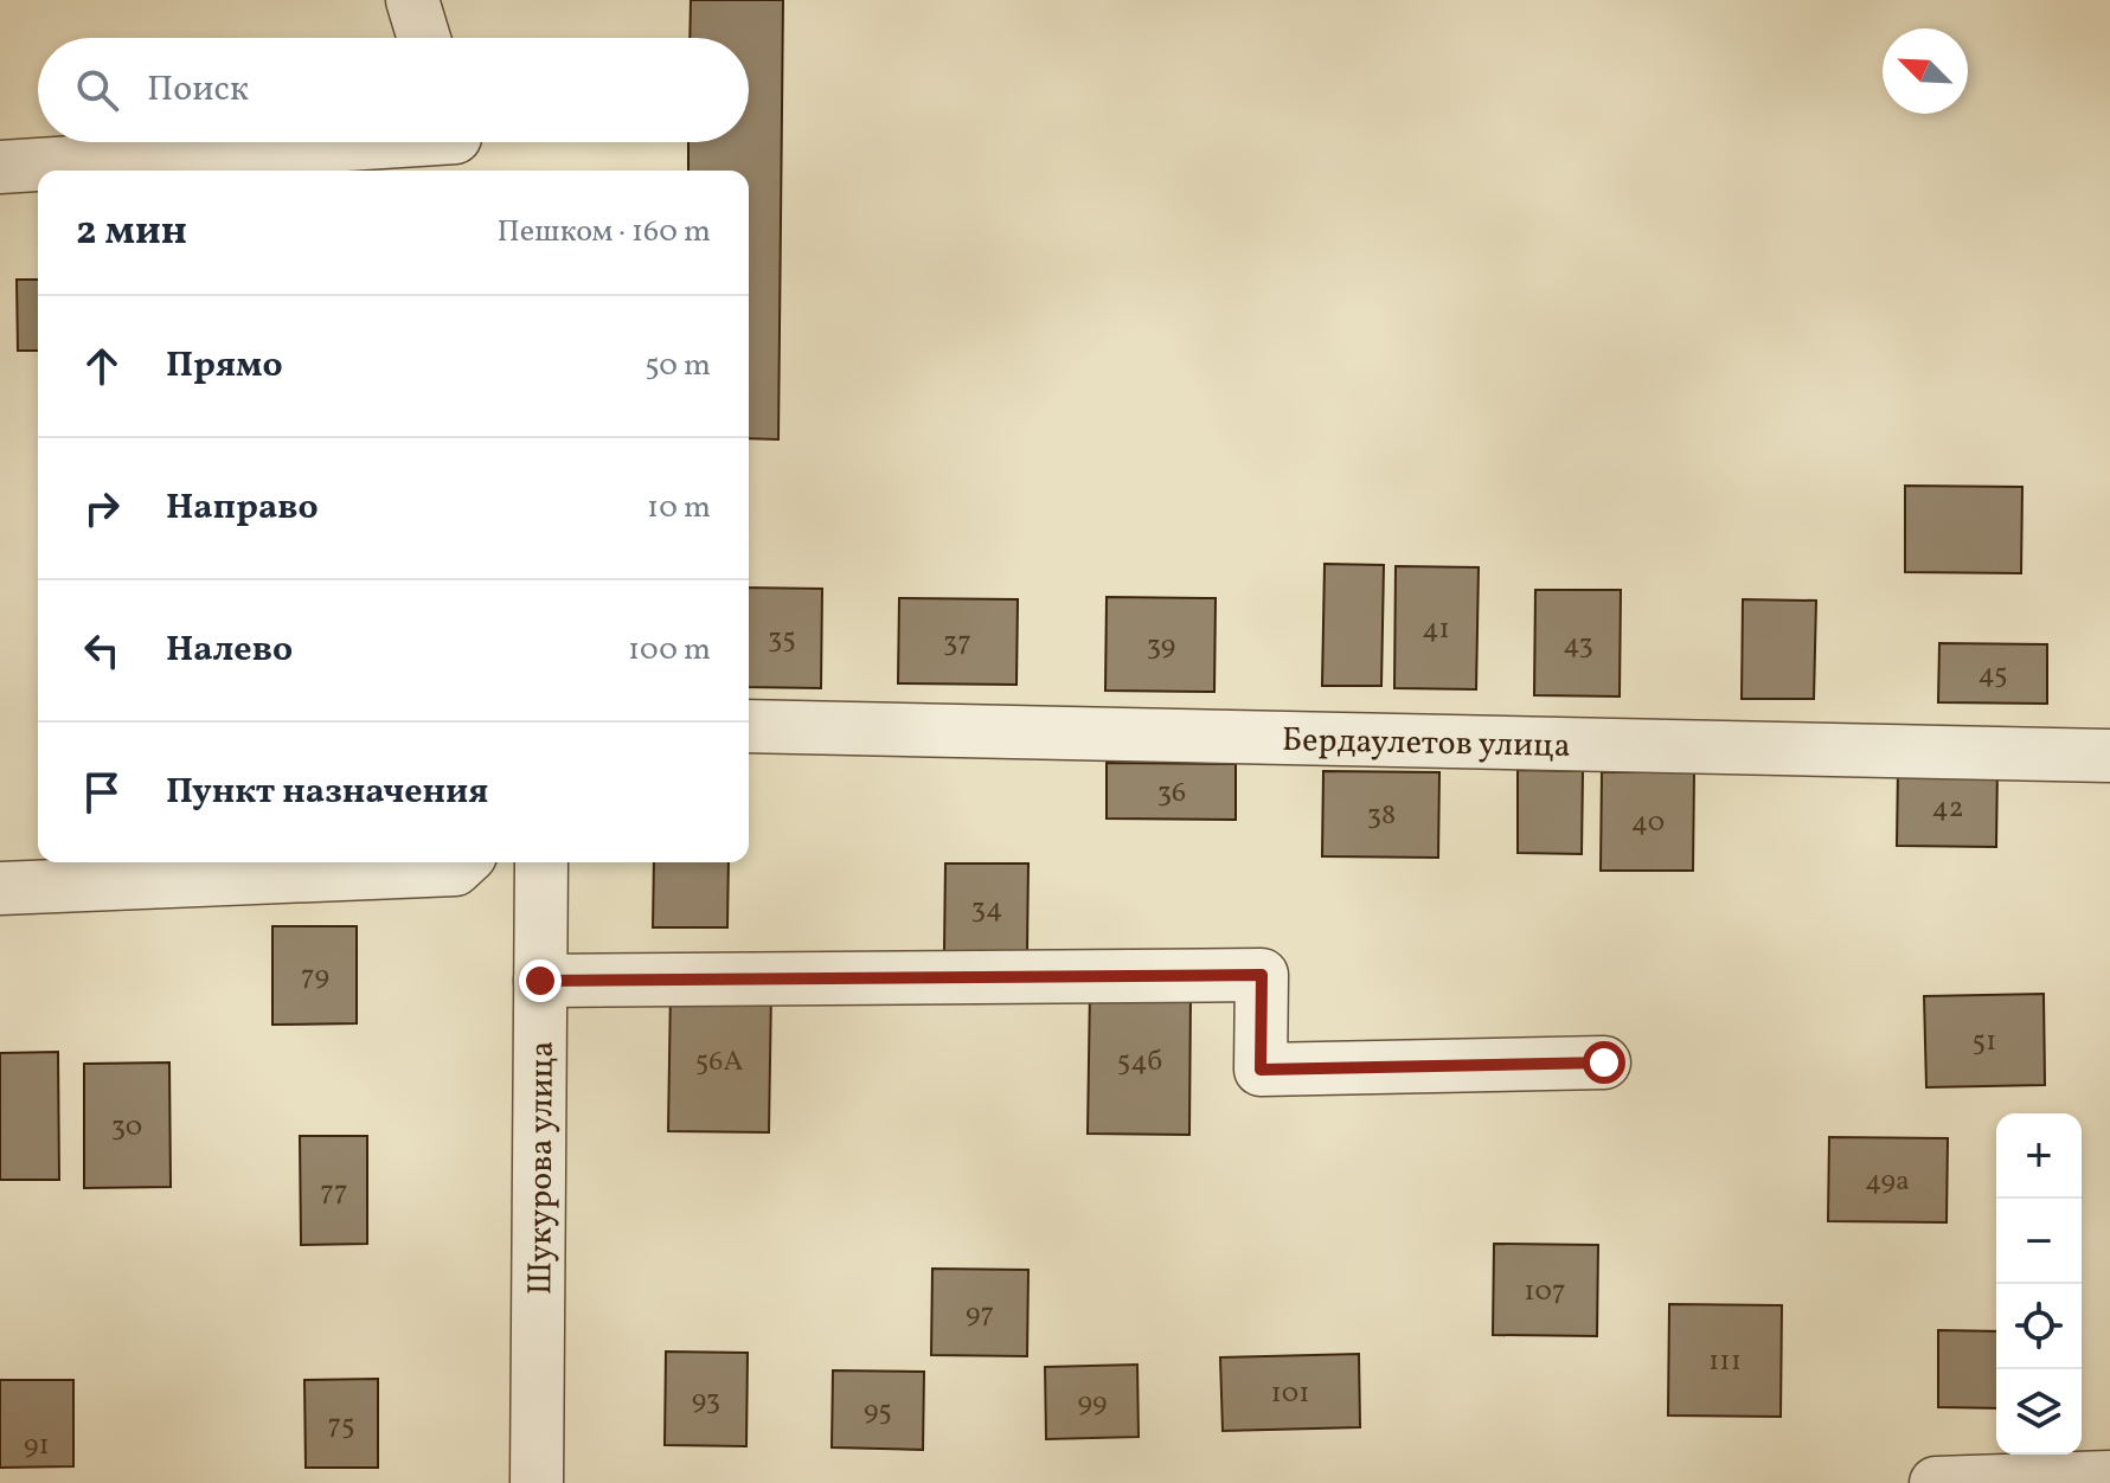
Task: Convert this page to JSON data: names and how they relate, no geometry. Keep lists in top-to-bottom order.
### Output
{
  "streets": {
    "street": ["Бердаулетов улица", "Шукурова улица"]
  },
  "house_numbers": [
    "41",
    "35",
    "37",
    "43",
    "39",
    "45",
    "36",
    "42",
    "38",
    "40",
    "34",
    "79",
    "51",
    "56А",
    "54б",
    "30",
    "49а",
    "77",
    "107",
    "97",
    "111",
    "101",
    "93",
    "99",
    "95",
    "75",
    "91"
  ],
  "north": "top left",
  "page": {
    "search": "Поиск",
    "heading": ["2 мин", "Пешком · 160 m"],
    "list": [
      ["Прямо", "50 m"],
      ["Направо", "10 m"],
      ["Налево", "100 m"],
      "Пункт назначения"
    ],
    "map_buttons": ["+", "−"]
  }
}
